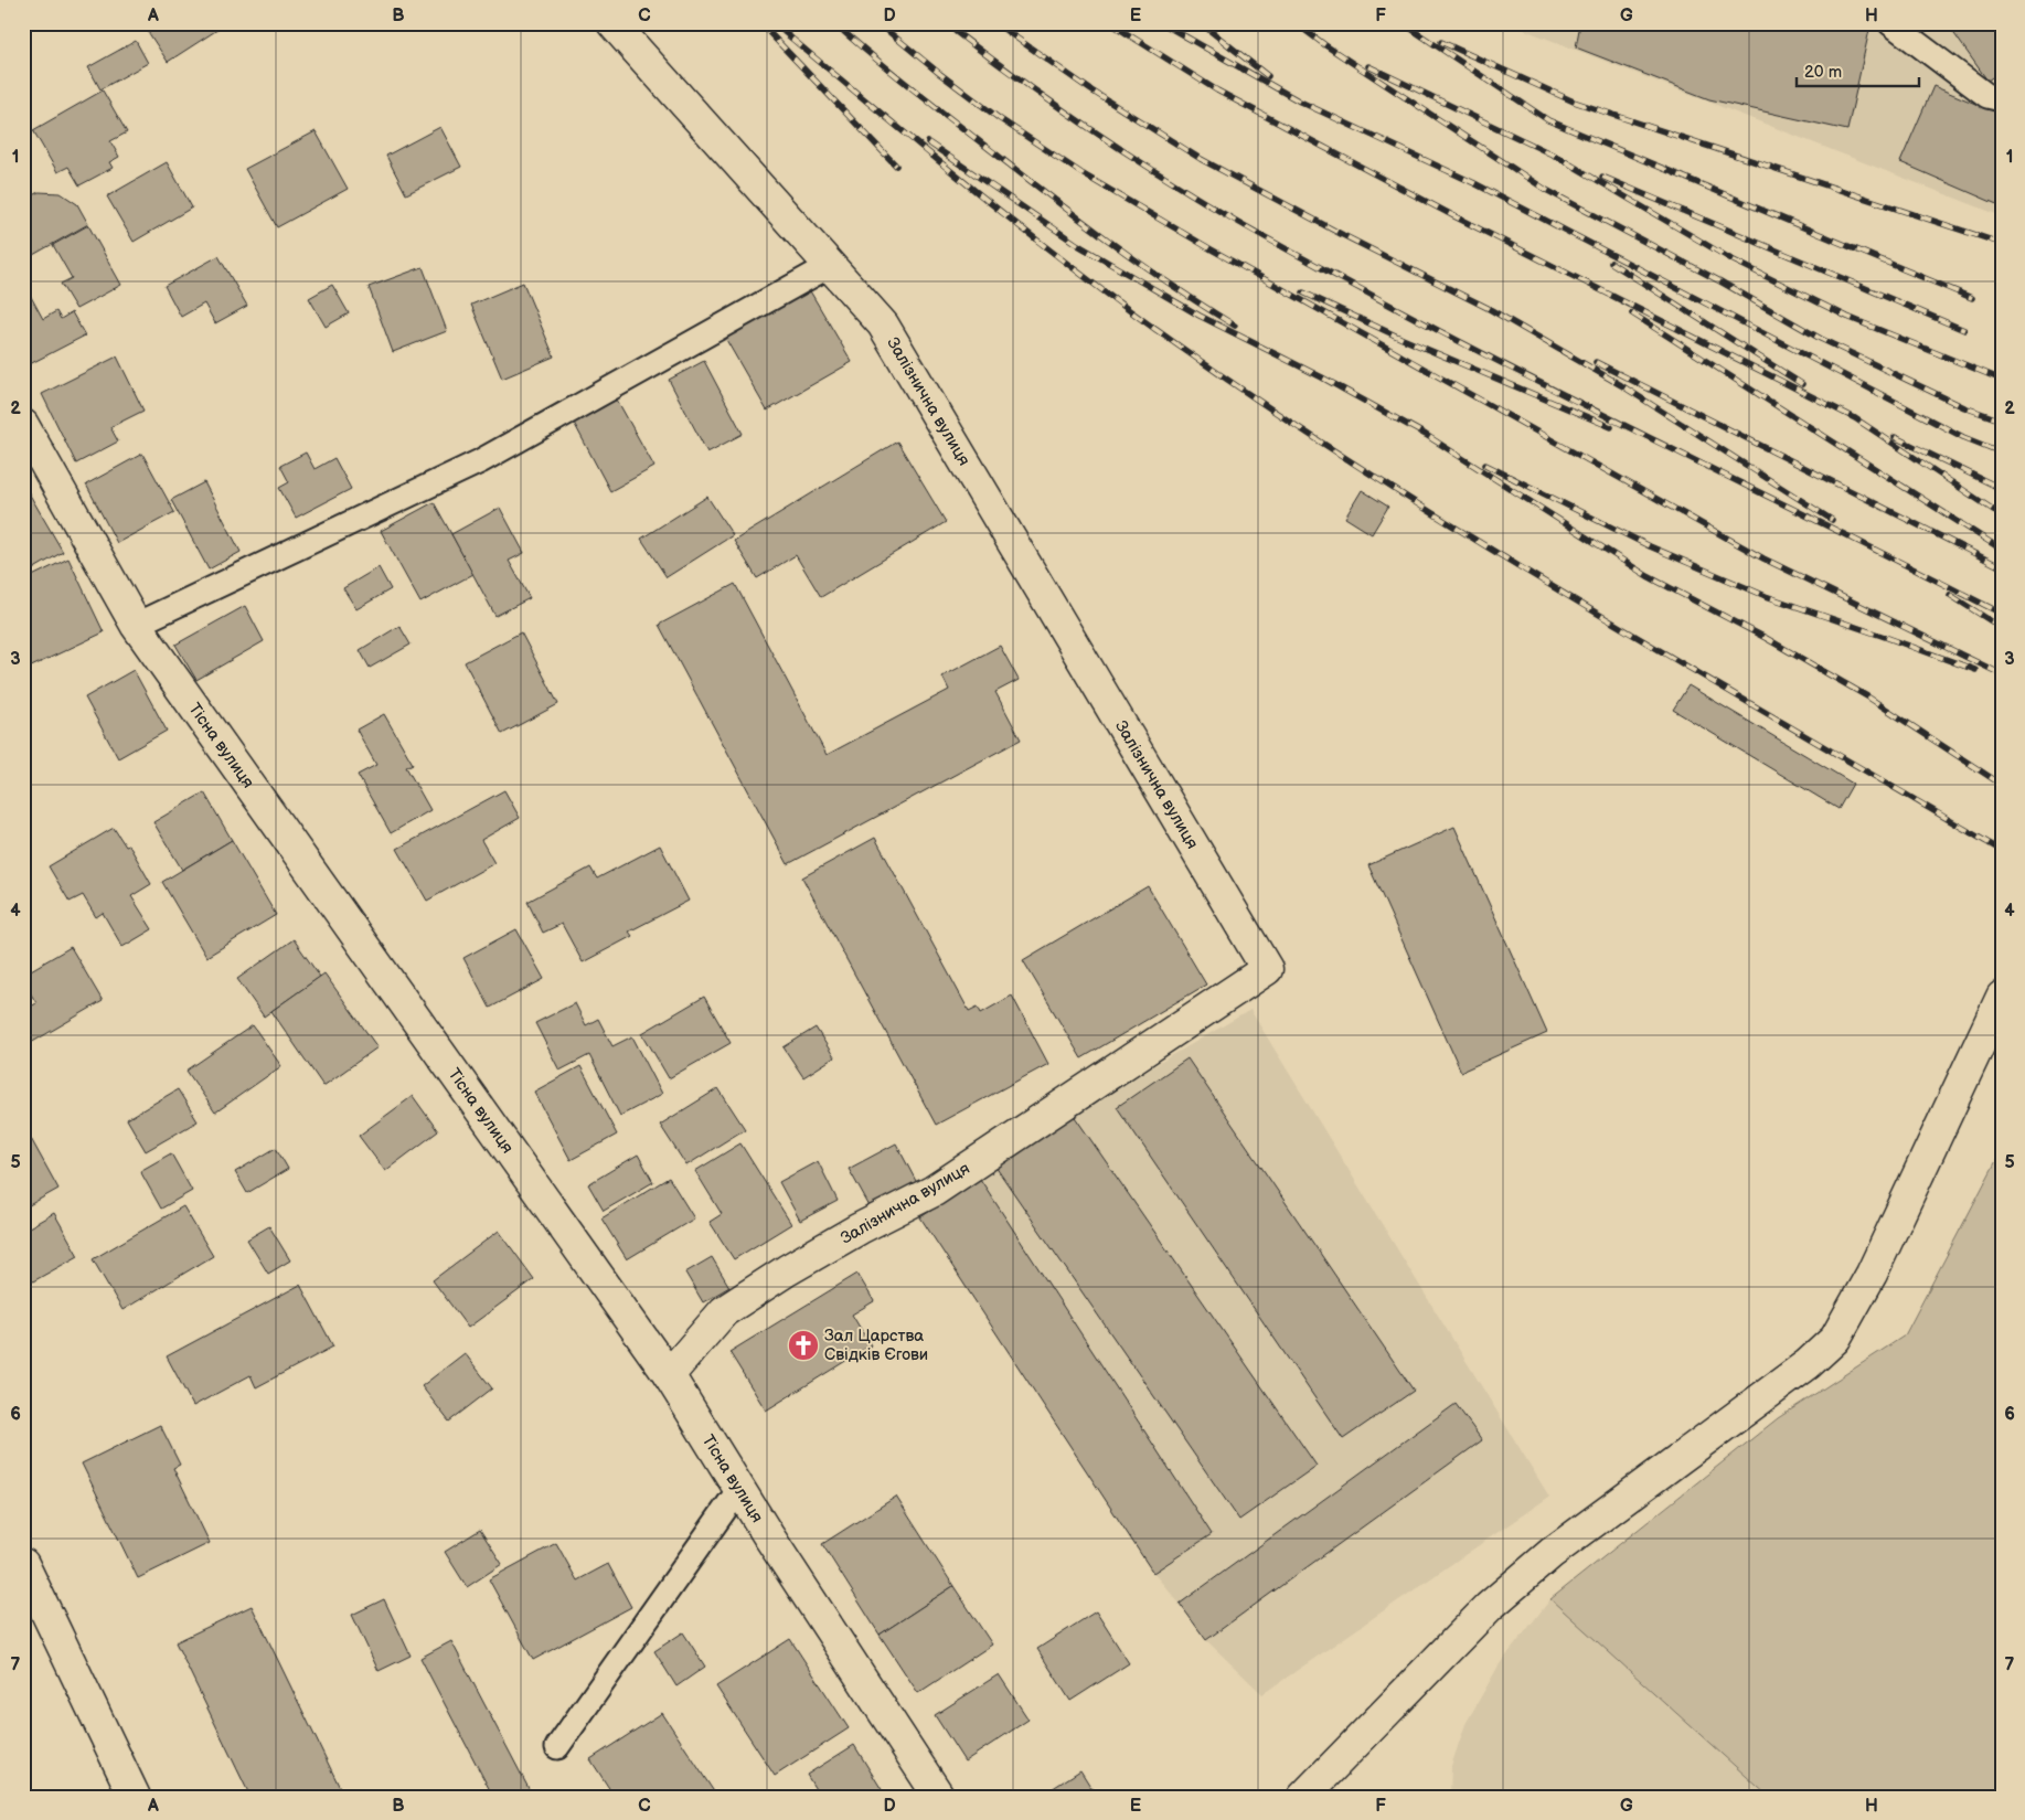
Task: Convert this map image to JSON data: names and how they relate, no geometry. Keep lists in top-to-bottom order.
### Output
{
  "streets": {
    "street": ["Залізнична вулиця", "Тісна вулиця"]
  },
  "crossings": [
    ["Залізнична вулиця", "Тісна вулиця"]
  ],
  "places": {
    "church": ["Зал Царства Свідків Єгови"]
  },
  "scale_bar": "20 m",
  "grid": {
    "columns": [
      "A",
      "B",
      "C",
      "D",
      "E",
      "F",
      "G",
      "H"
    ],
    "rows": [
      "1",
      "2",
      "3",
      "4",
      "5",
      "6",
      "7"
    ]
  }
}
